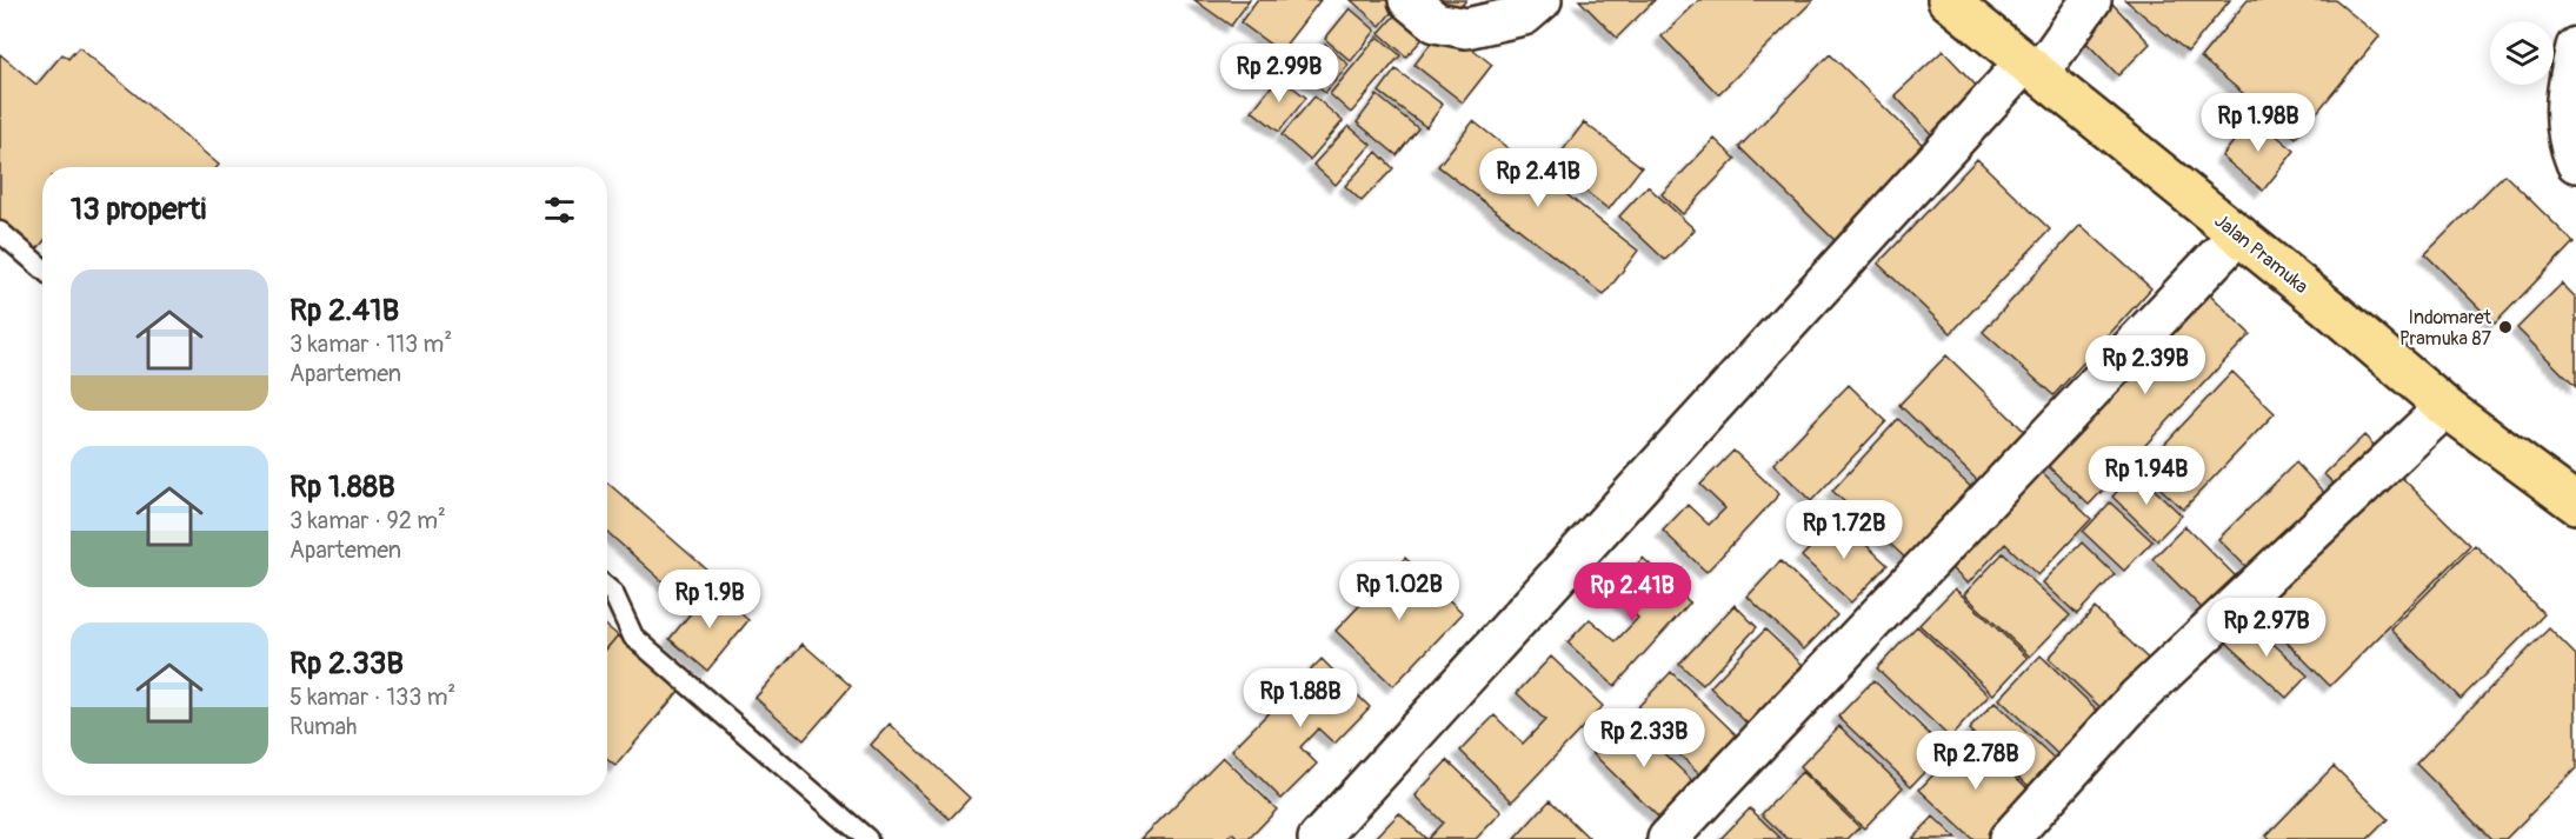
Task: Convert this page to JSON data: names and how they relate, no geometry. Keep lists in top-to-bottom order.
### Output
{
  "streets": {
    "main road": ["Jalan Pramuka"]
  },
  "places": ["Indomaret Pramuka 87"],
  "page": {
    "price": [
      "Rp 2.99B",
      "Rp 1.98B",
      "Rp 2.41B",
      "Rp 2.39B",
      "Rp 1.94B",
      "Rp 1.72B",
      "Rp 1.02B",
      "Rp 2.41B",
      "Rp 1.9B",
      "Rp 2.97B",
      "Rp 1.88B",
      "Rp 2.33B",
      "Rp 2.78B"
    ],
    "heading": "13 properti",
    "list": [
      {
        "name": "Rp 2.41B",
        "note": "3 kamar · 113 m² · Apartemen"
      },
      {
        "name": "Rp 1.88B",
        "note": "3 kamar · 92 m² · Apartemen"
      },
      {
        "name": "Rp 2.33B",
        "note": "5 kamar · 133 m² · Rumah"
      }
    ]
  }
}
